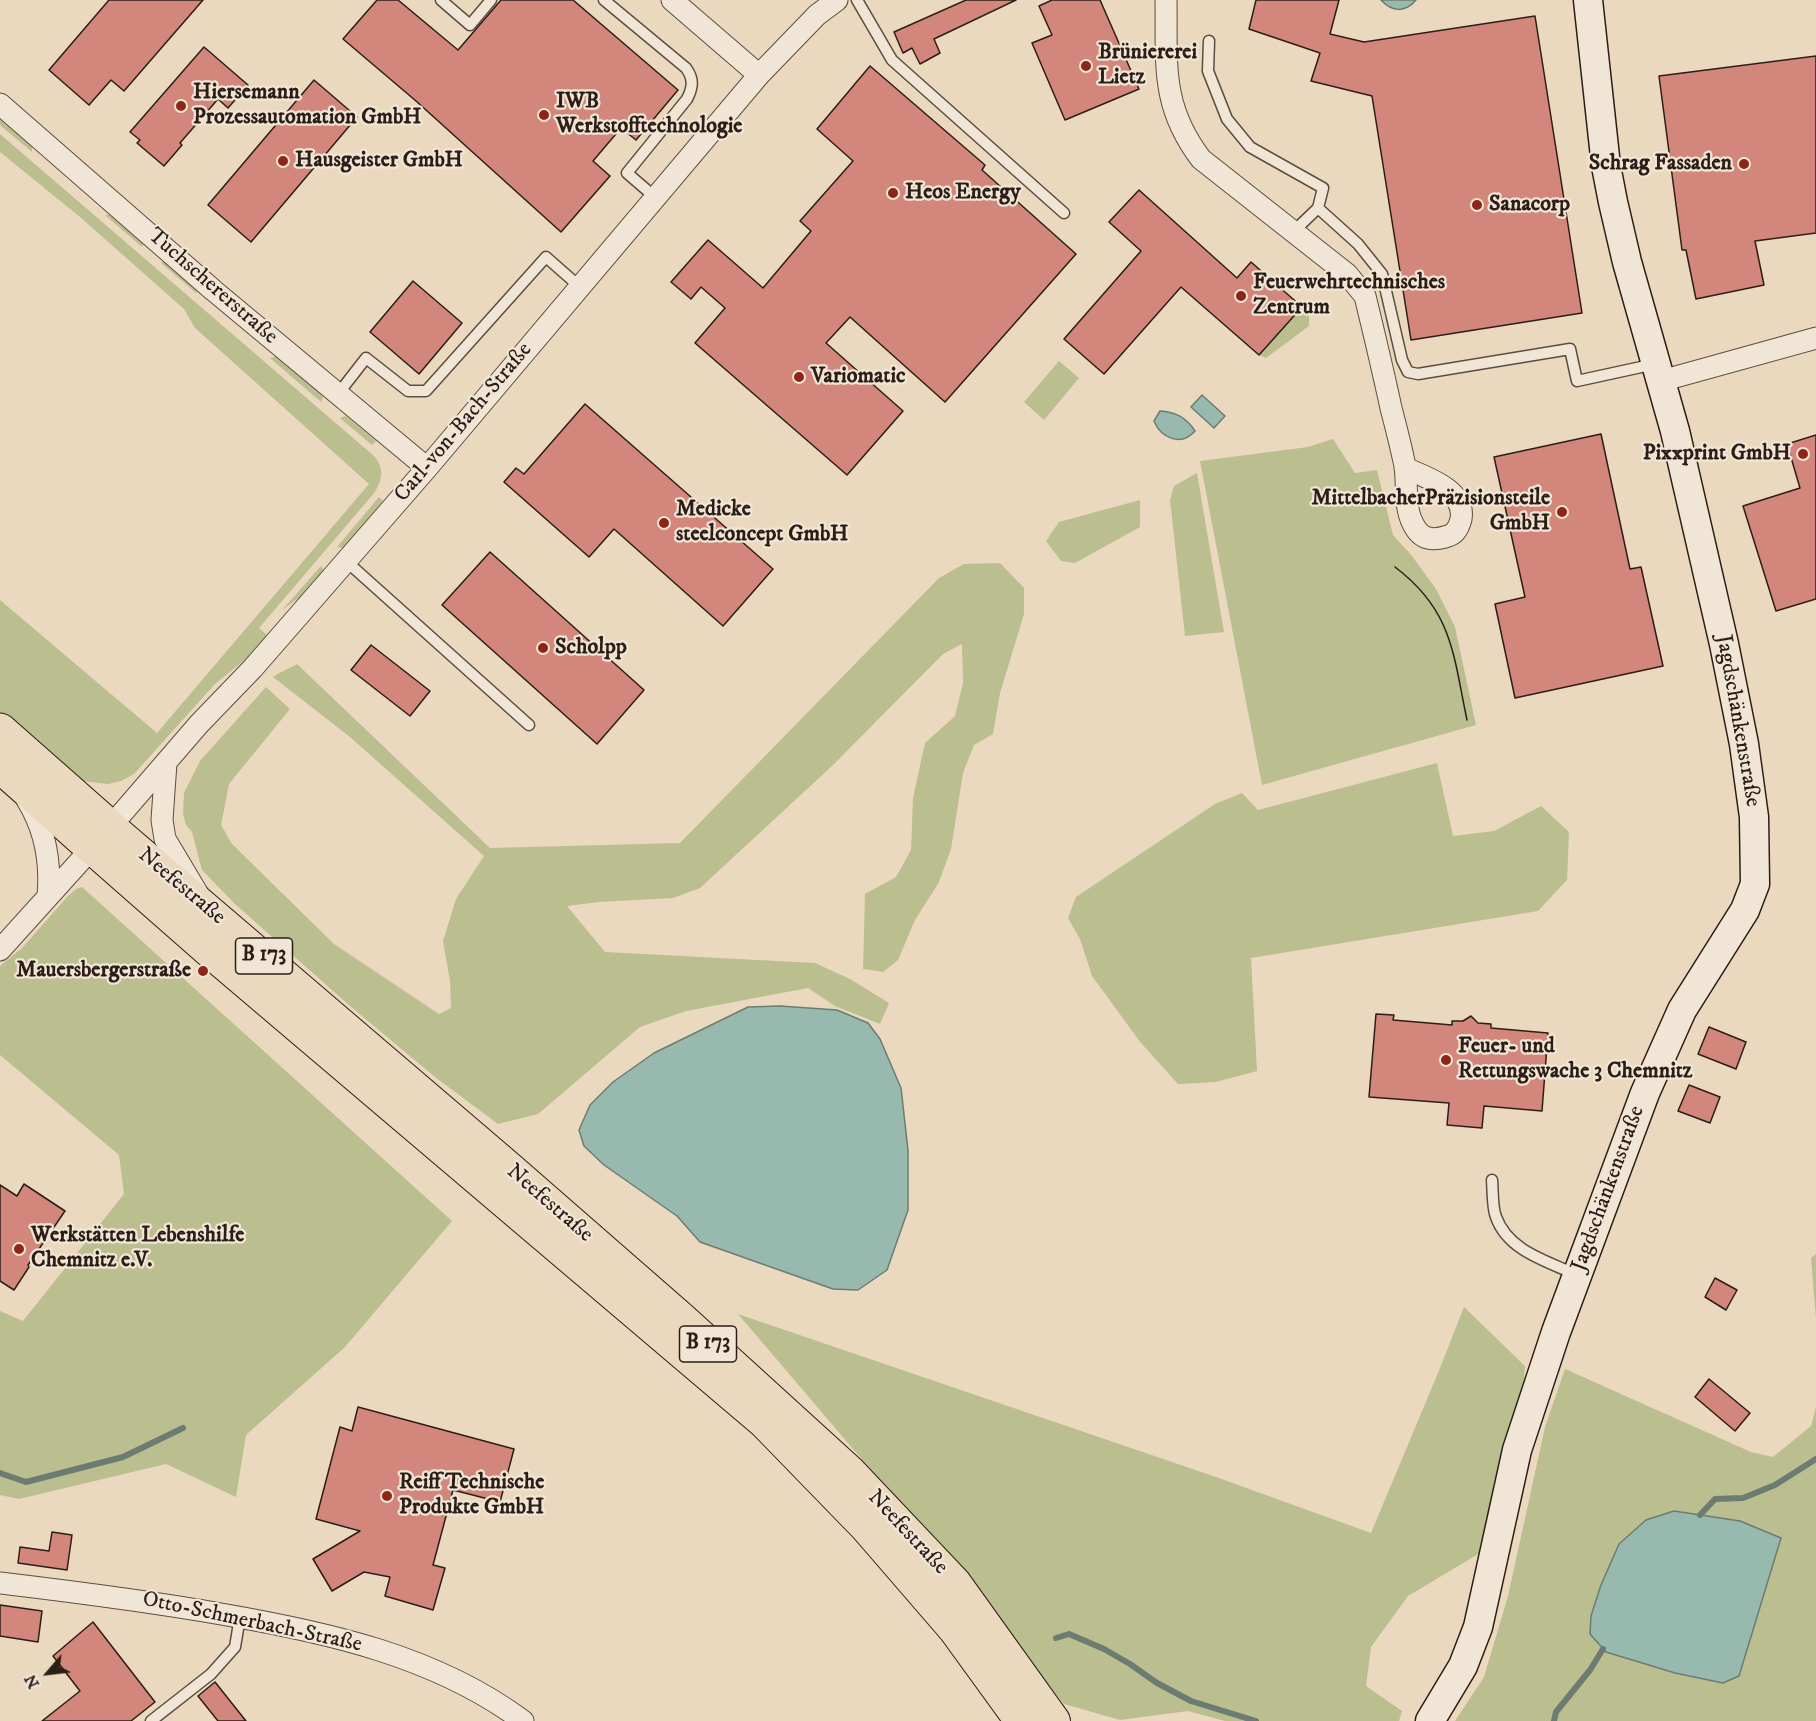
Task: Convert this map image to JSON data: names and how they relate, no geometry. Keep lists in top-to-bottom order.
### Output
{
  "streets": {
    "highway": ["Neefestraße", "B 173"],
    "main road": ["Jagdschänkenstraße"],
    "street": ["Tuchschererstraße", "Carl-von-Bach-Straße", "Otto-Schmerbach-Straße"]
  },
  "crossings": [
    ["Tuchschererstraße", "Carl-von-Bach-Straße"],
    ["Carl-von-Bach-Straße", "Neefestraße"]
  ],
  "places": [
    "Brüniererei Lietz",
    "Hiersemann Prozessautomation GmbH",
    "IWB Werkstofftechnologie",
    "Hausgeister GmbH",
    "Schrag Fassaden",
    "Heos Energy",
    "Sanacorp",
    "Feuerwehrtechnisches Zentrum",
    "Variomatic",
    "Pixxprint GmbH",
    "MittelbacherPräzisionsteile GmbH",
    "Medicke steelconcept GmbH",
    "Scholpp",
    "Mauersbergerstraße",
    "Feuer- und Rettungswache 3 Chemnitz",
    "Werkstätten Lebenshilfe Chemnitz e.V.",
    "Reiff Technische Produkte GmbH"
  ],
  "north": "bottom left"
}
